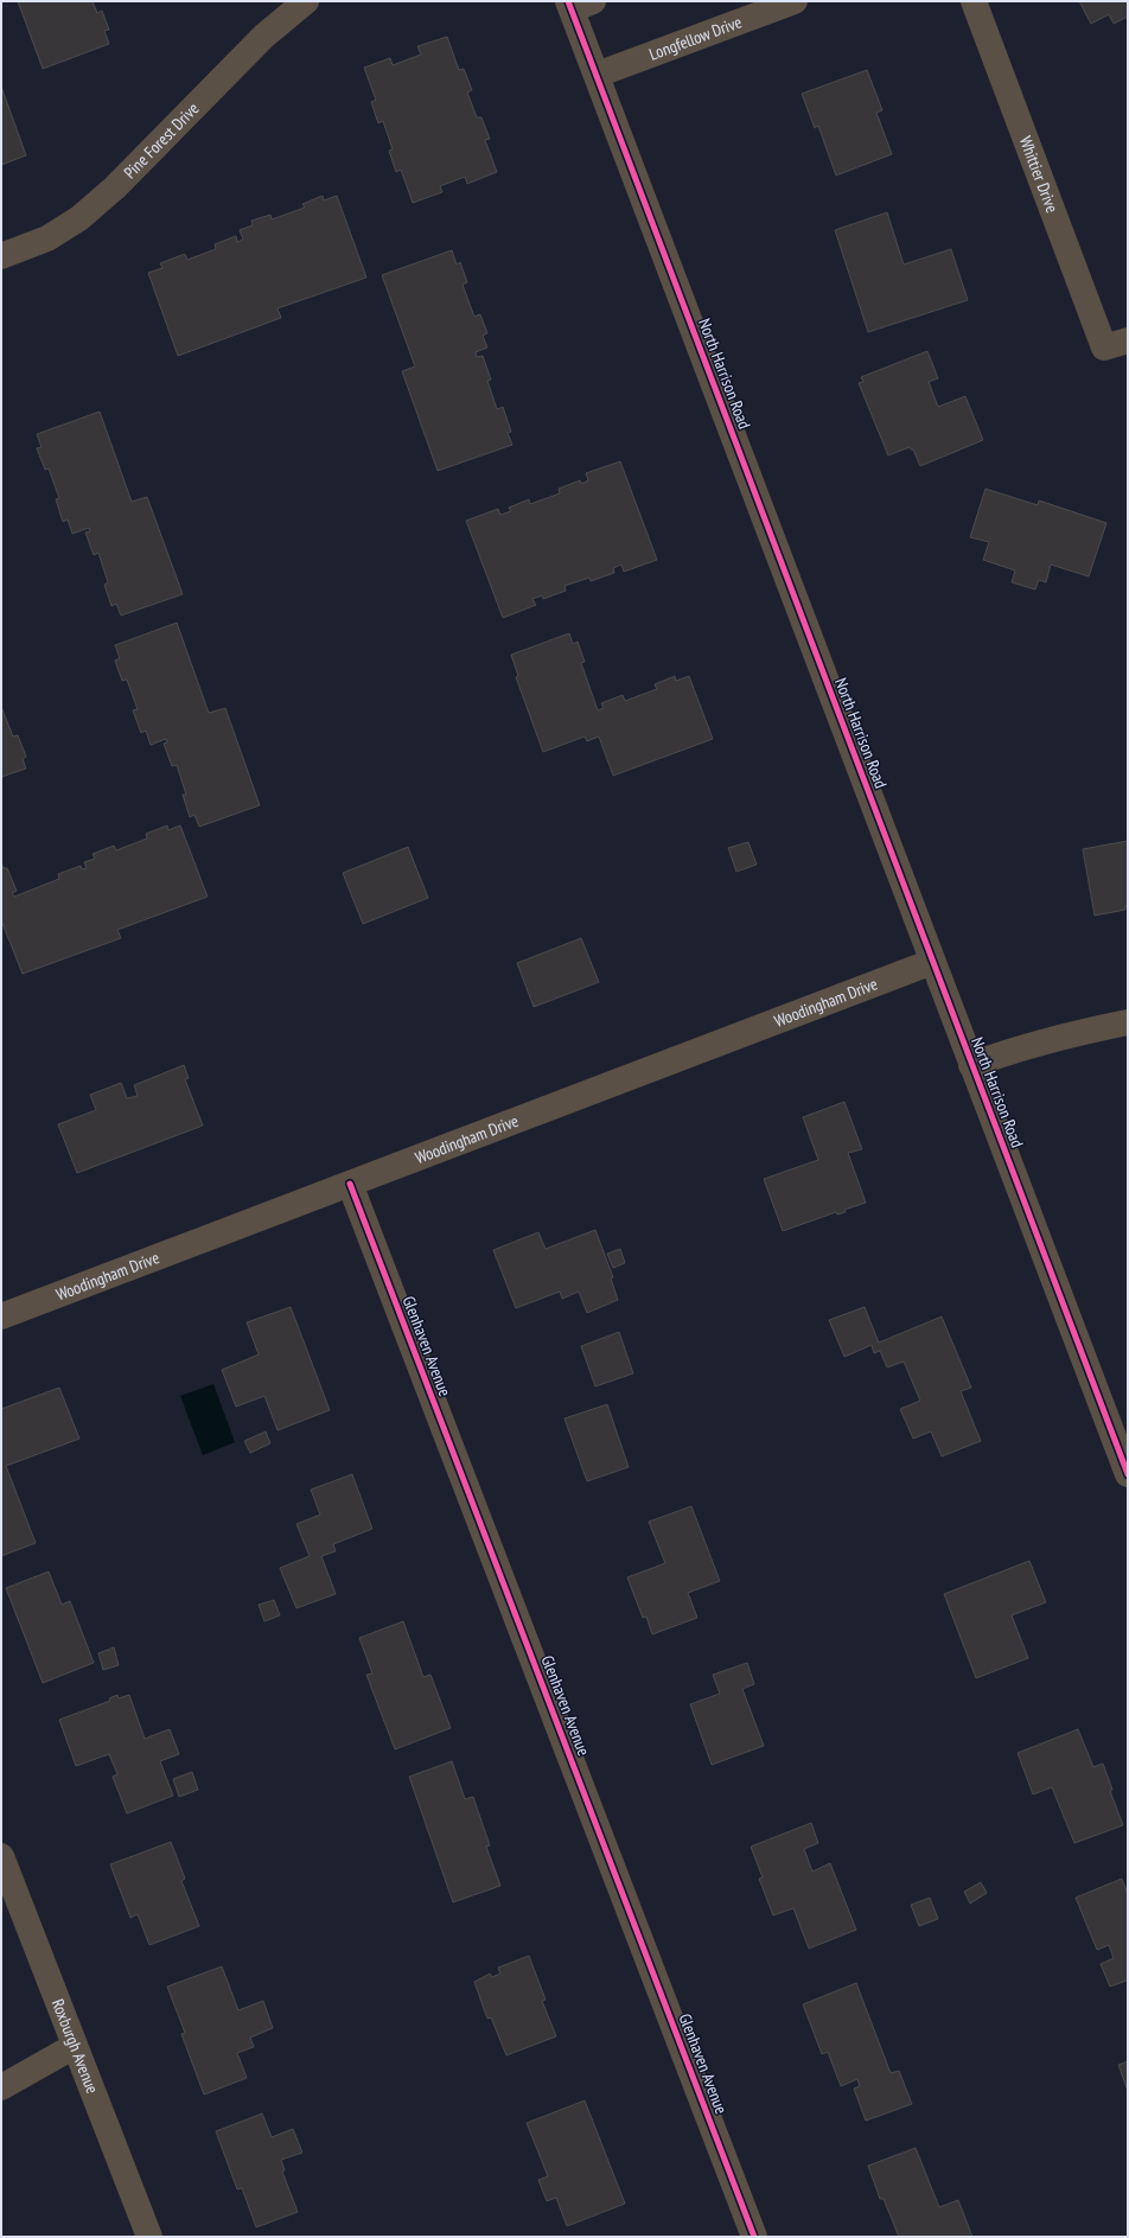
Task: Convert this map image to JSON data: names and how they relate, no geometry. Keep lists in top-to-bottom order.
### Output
{
  "streets": {
    "street": [
      "Longfellow Drive",
      "Pine Forest Drive",
      "Whittier Drive",
      "North Harrison Road",
      "Woodingham Drive",
      "Glenhaven Avenue",
      "Roxburgh Avenue"
    ]
  },
  "crossings": [
    ["Longfellow Drive", "North Harrison Road"],
    ["North Harrison Road", "Woodingham Drive"],
    ["Woodingham Drive", "Glenhaven Avenue"]
  ]
}
